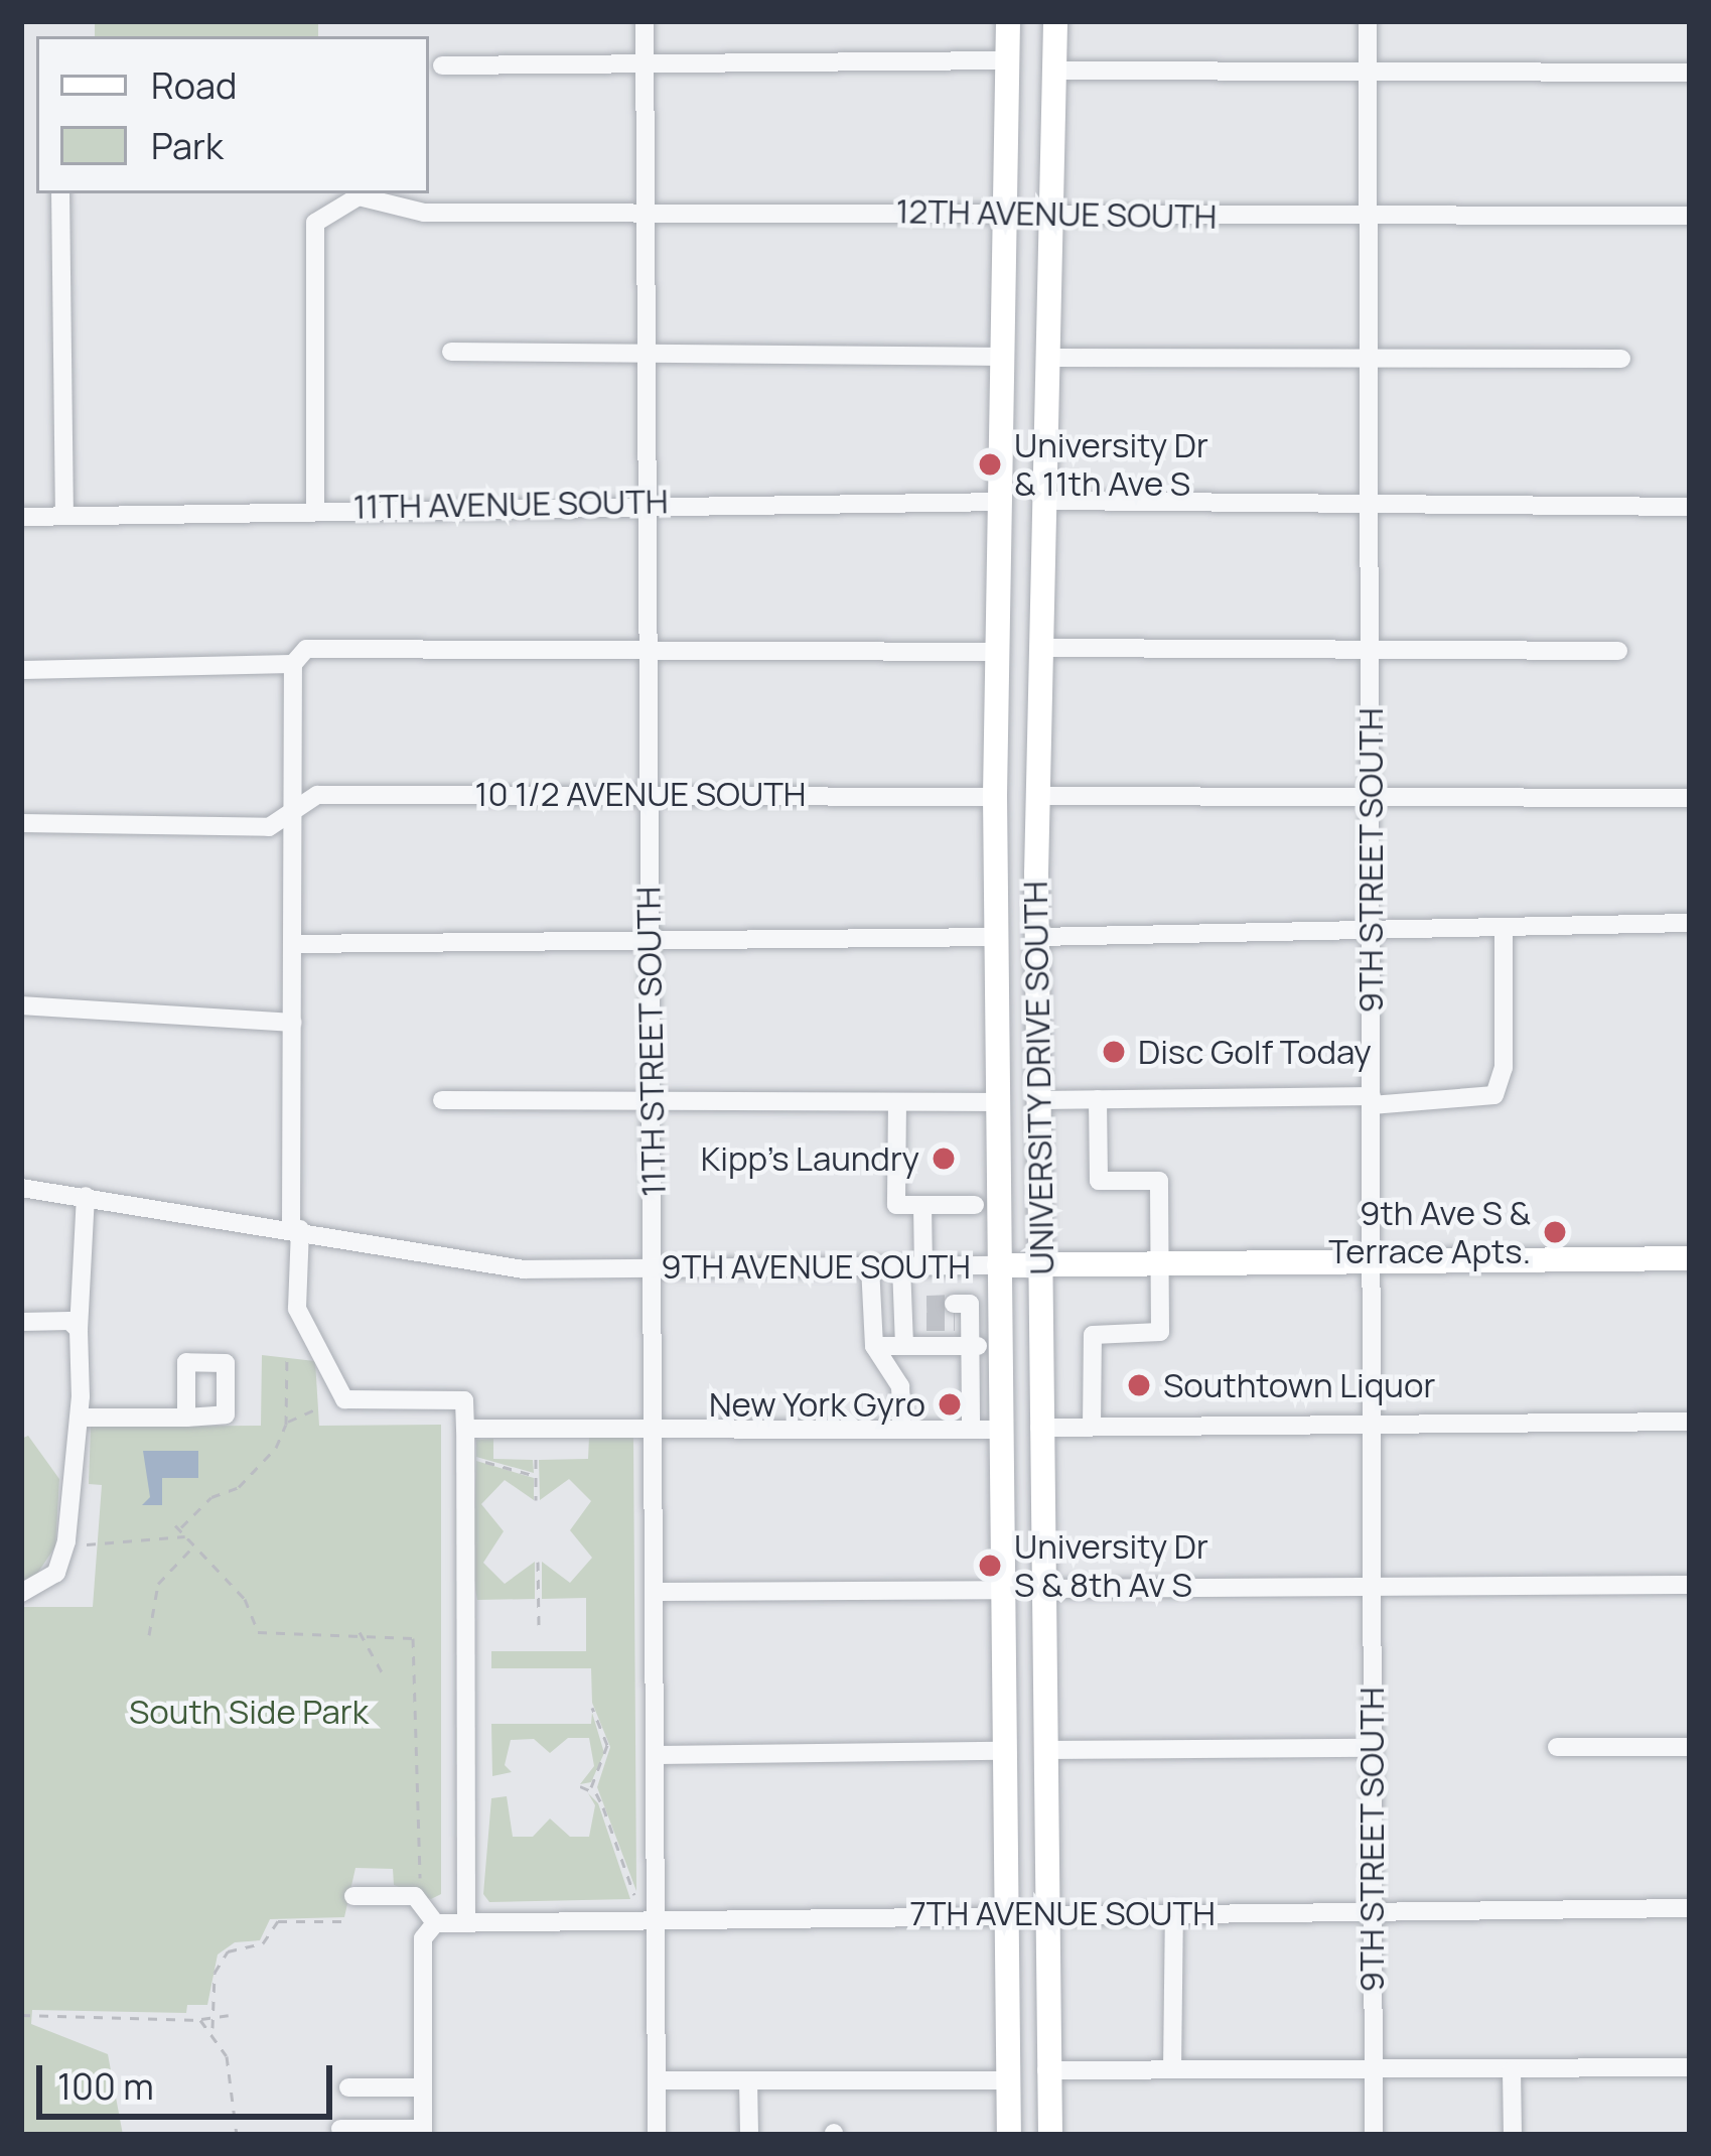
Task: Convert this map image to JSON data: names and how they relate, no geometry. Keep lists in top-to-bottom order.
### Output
{
  "streets": {
    "main road": ["UNIVERSITY DRIVE SOUTH", "9TH AVENUE SOUTH"],
    "street": [
      "12TH AVENUE SOUTH",
      "11TH AVENUE SOUTH",
      "10 1/2 AVENUE SOUTH",
      "9TH STREET SOUTH",
      "11TH STREET SOUTH",
      "7TH AVENUE SOUTH"
    ]
  },
  "crossings": [
    ["12TH AVENUE SOUTH", "11TH AVENUE SOUTH"],
    ["12TH AVENUE SOUTH", "9TH STREET SOUTH"],
    ["12TH AVENUE SOUTH", "11TH STREET SOUTH"],
    ["12TH AVENUE SOUTH", "UNIVERSITY DRIVE SOUTH"],
    ["11TH AVENUE SOUTH", "11TH STREET SOUTH"],
    ["11TH AVENUE SOUTH", "UNIVERSITY DRIVE SOUTH"],
    ["10 1/2 AVENUE SOUTH", "11TH STREET SOUTH"],
    ["10 1/2 AVENUE SOUTH", "UNIVERSITY DRIVE SOUTH"],
    ["9TH STREET SOUTH", "9TH AVENUE SOUTH"],
    ["9TH STREET SOUTH", "7TH AVENUE SOUTH"],
    ["11TH STREET SOUTH", "9TH AVENUE SOUTH"],
    ["11TH STREET SOUTH", "7TH AVENUE SOUTH"],
    ["UNIVERSITY DRIVE SOUTH", "9TH AVENUE SOUTH"],
    ["UNIVERSITY DRIVE SOUTH", "7TH AVENUE SOUTH"]
  ],
  "parks": ["South Side Park"],
  "places": [
    "University Dr & 11th Ave S",
    "Disc Golf Today",
    "Kipp's Laundry",
    "9th Ave S & Terrace Apts.",
    "Southtown Liquor",
    "New York Gyro",
    "University Dr S & 8th Av S"
  ],
  "legend": ["Road", "Park"],
  "scale_bar": "100 m"
}
